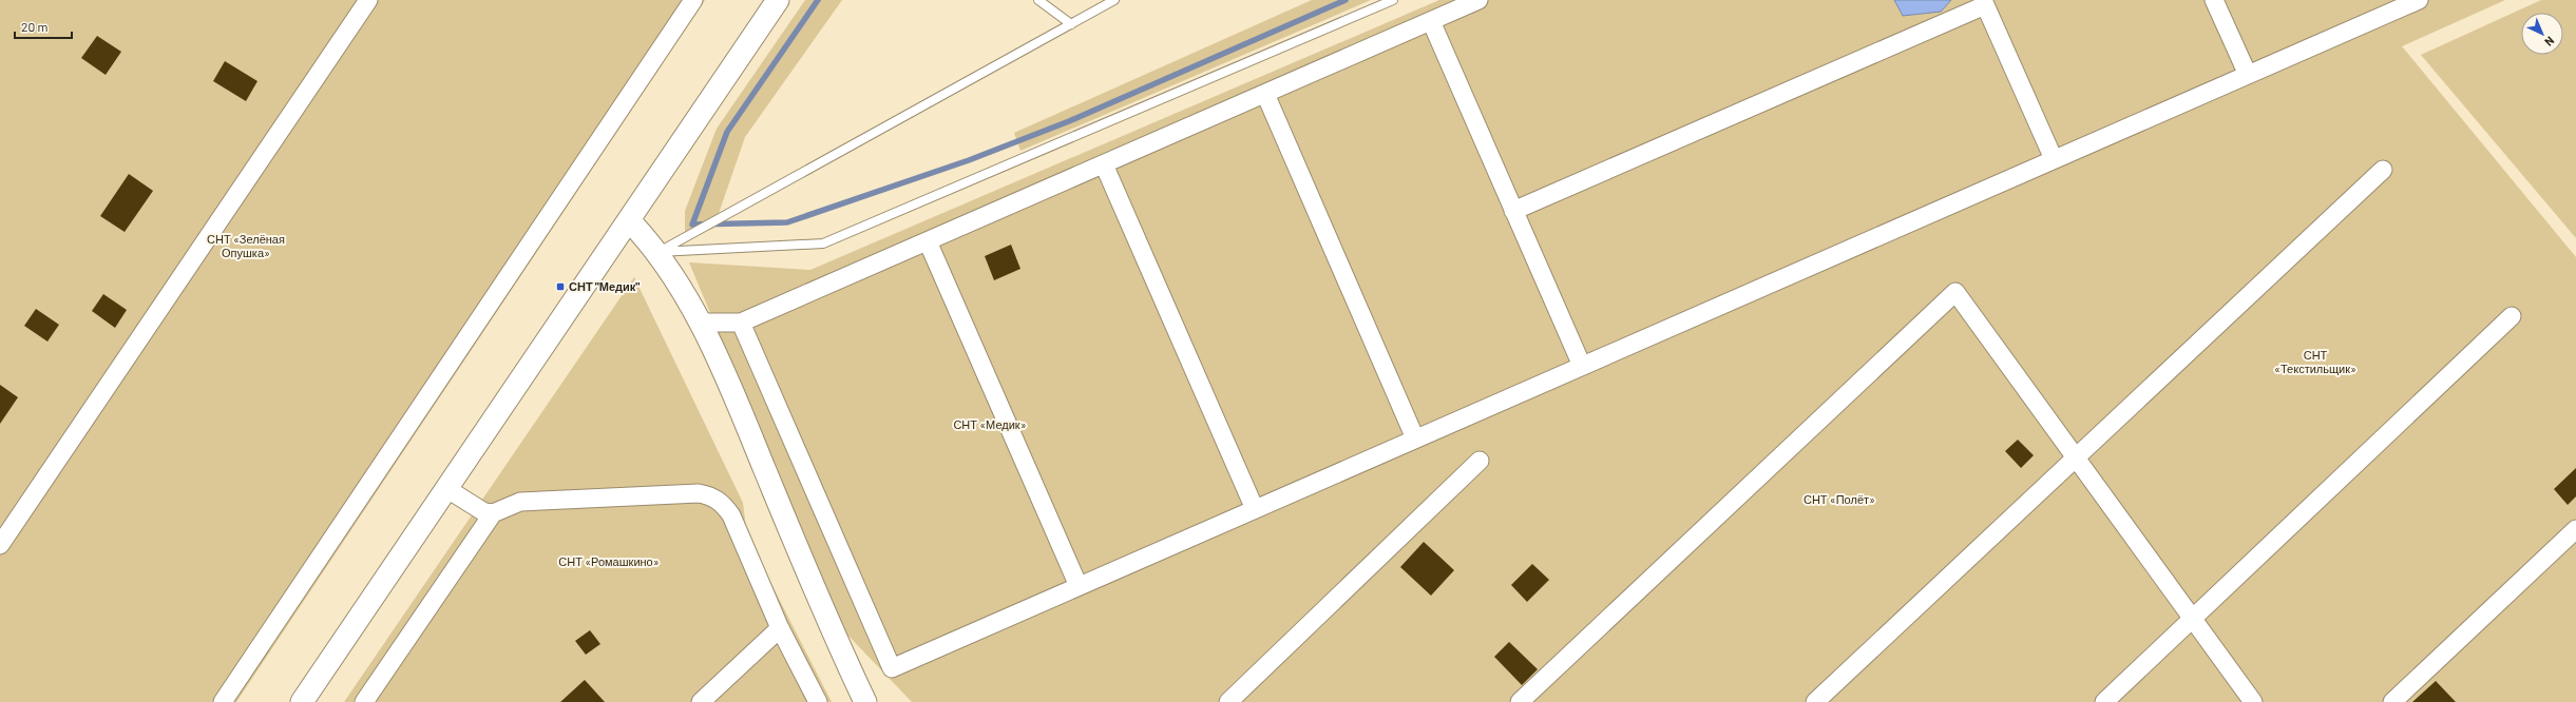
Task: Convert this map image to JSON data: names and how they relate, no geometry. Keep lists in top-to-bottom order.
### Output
{
  "parks": [
    "СНТ «Зелёная Опушка»",
    "СНТ «Текстильщик»",
    "СНТ «Медик»",
    "СНТ «Полёт»",
    "СНТ «Ромашкино»"
  ],
  "places": {
    "transit": ["СНТ \"Медик\""]
  },
  "scale_bar": "20 m",
  "north": "bottom right"
}
